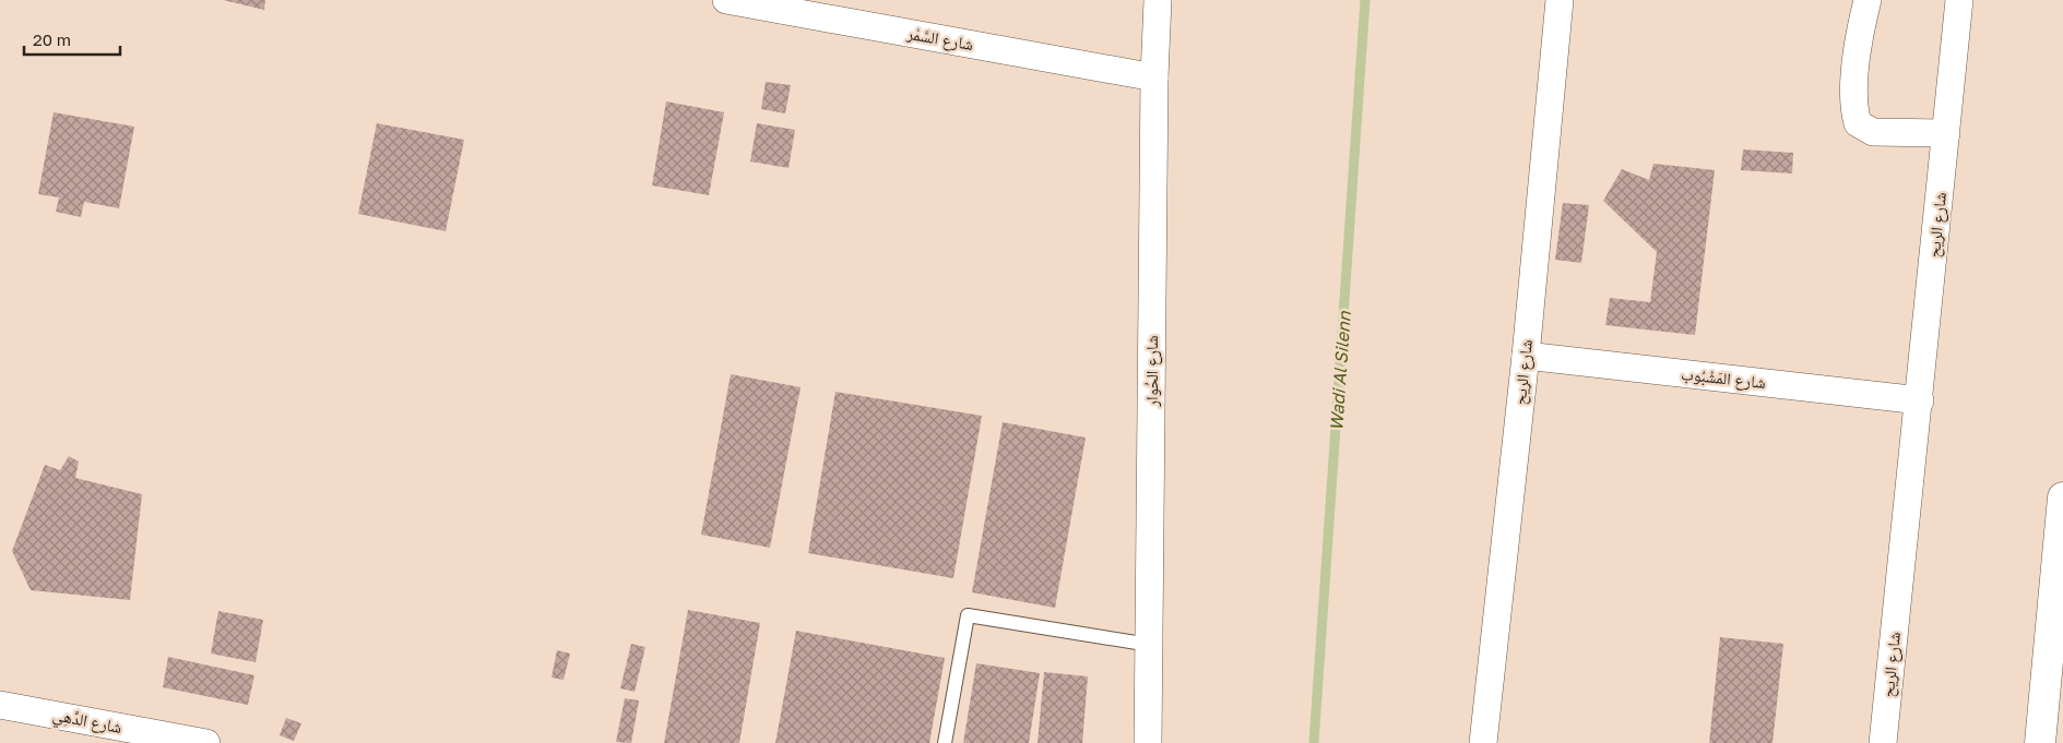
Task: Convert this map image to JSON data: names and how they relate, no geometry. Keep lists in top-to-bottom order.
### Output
{
  "streets": {
    "street": [
      "شارع السَّمْر",
      "شارع الريح",
      "شارع الحُوار",
      "شارع المَشْبُوب",
      "شارع الدِّهِي"
    ]
  },
  "crossings": [
    ["شارع السَّمْر", "شارع الحُوار"],
    ["شارع الريح", "شارع المَشْبُوب"]
  ],
  "water": ["Wadi Al Silenn"],
  "scale_bar": "20 m"
}
